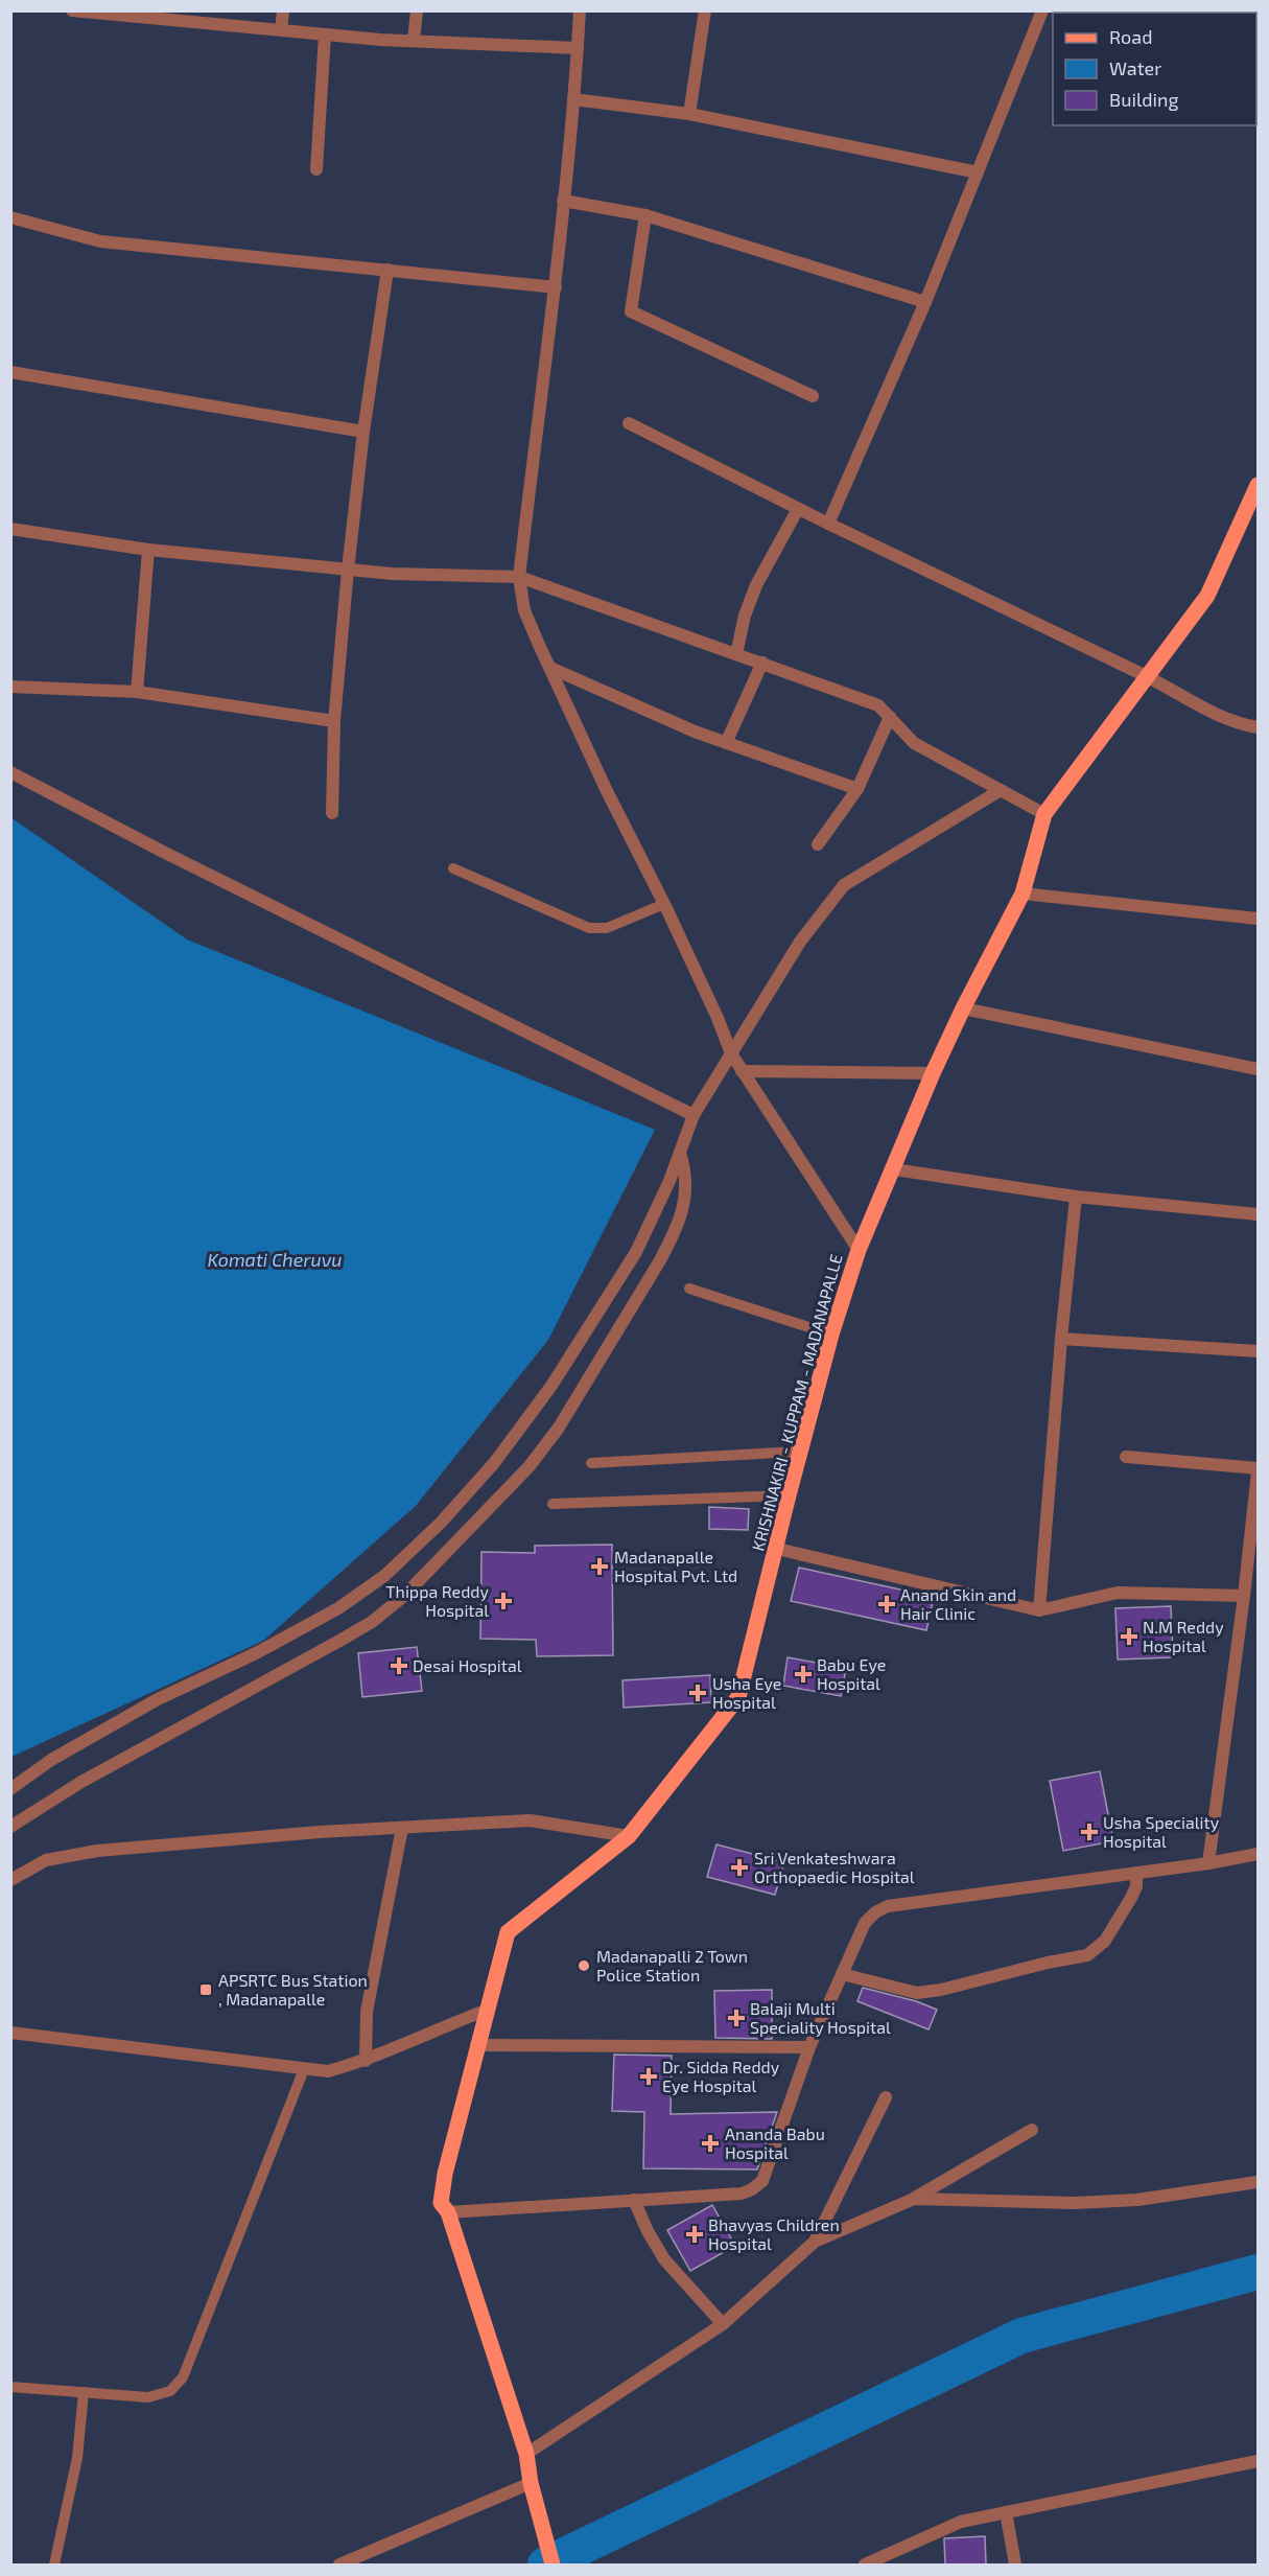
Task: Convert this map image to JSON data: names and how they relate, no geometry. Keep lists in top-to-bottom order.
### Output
{
  "streets": {
    "main road": ["KRISHNAKIRI - KUPPAM - MADANAPALLE"]
  },
  "water": ["Komati Cheruvu"],
  "places": {
    "health": [
      "Madanapalle Hospital Pvt. Ltd",
      "Thippa Reddy Hospital",
      "Anand Skin and Hair Clinic",
      "N.M Reddy Hospital",
      "Desai Hospital",
      "Babu Eye Hospital",
      "Usha Eye Hospital",
      "Usha Speciality Hospital",
      "Sri Venkateshwara Orthopaedic Hospital",
      "Balaji Multi Speciality Hospital",
      "Dr. Sidda Reddy Eye Hospital",
      "Ananda Babu Hospital",
      "Bhavyas Children Hospital"
    ],
    "other": ["Madanapalli 2 Town Police Station"],
    "transit": ["APSRTC Bus Station , Madanapalle"]
  },
  "legend": ["Road", "Water", "Building"]
}
